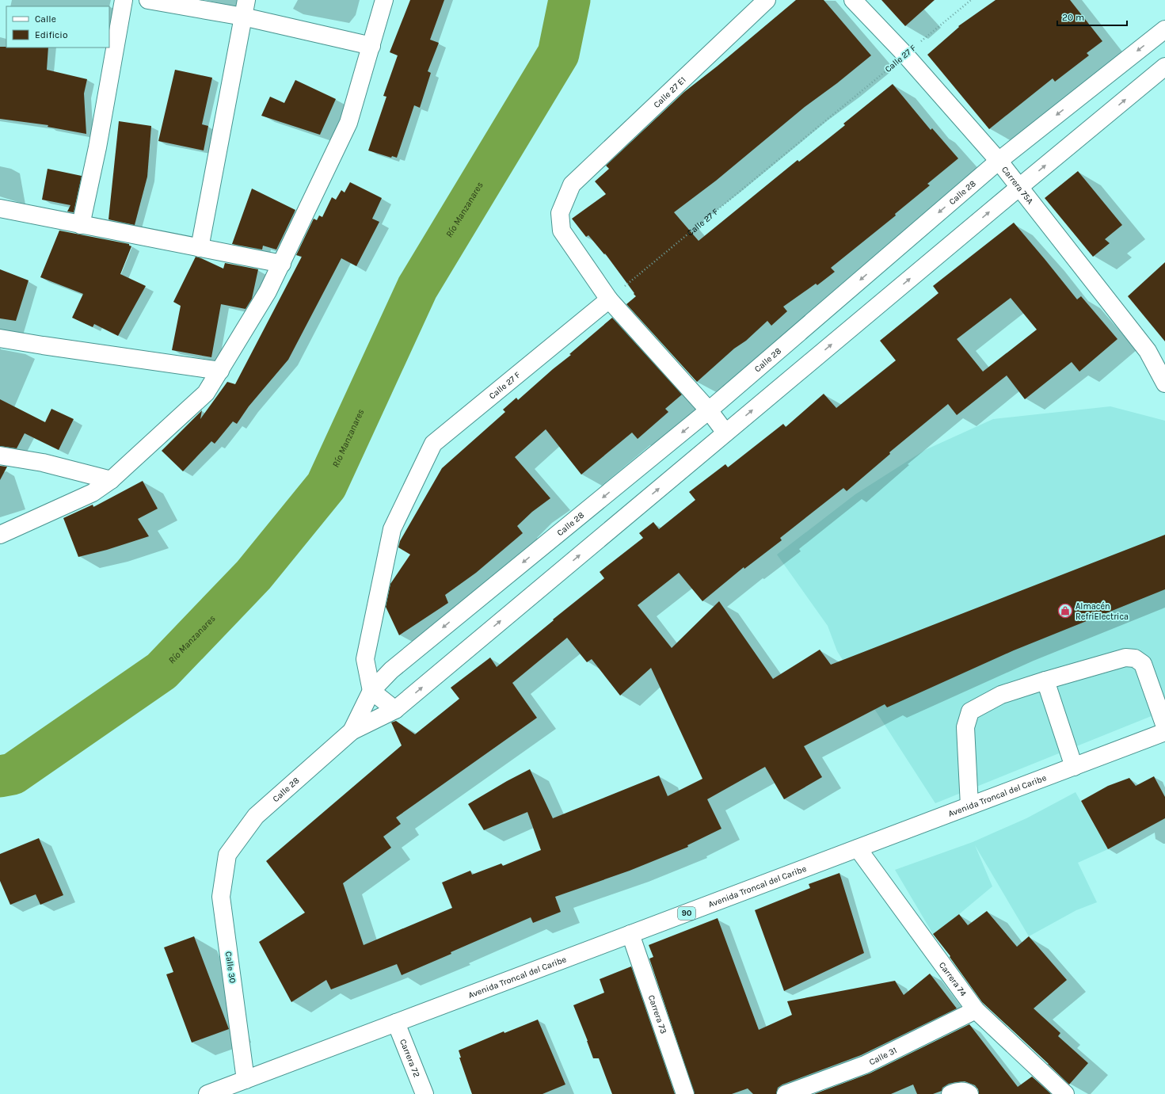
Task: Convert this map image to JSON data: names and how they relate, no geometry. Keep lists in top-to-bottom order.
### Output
{
  "streets": {
    "main road": [
      "Calle 27 F",
      "Calle 27 E1",
      "Carrera 75A",
      "Calle 28",
      "Avenida Troncal del Caribe",
      "90",
      "Calle 30",
      "Carrera 74",
      "Carrera 73",
      "Calle 31",
      "Carrera 72"
    ]
  },
  "crossings": [
    ["Calle 27 F", "Calle 27 E1"],
    ["Calle 27 F", "Carrera 75A"],
    ["Calle 27 F", "Calle 28"],
    ["Carrera 75A", "Calle 28"],
    ["Calle 28", "Calle 30"],
    ["Avenida Troncal del Caribe", "Calle 30"],
    ["Avenida Troncal del Caribe", "Carrera 74"],
    ["Avenida Troncal del Caribe", "Carrera 73"],
    ["Avenida Troncal del Caribe", "Carrera 72"],
    ["Carrera 74", "Calle 31"]
  ],
  "water": ["Río Manzanares"],
  "places": {
    "shop": ["Almacén RefriElectrica"]
  },
  "legend": ["Calle", "Edificio"],
  "scale_bar": "20 m"
}
